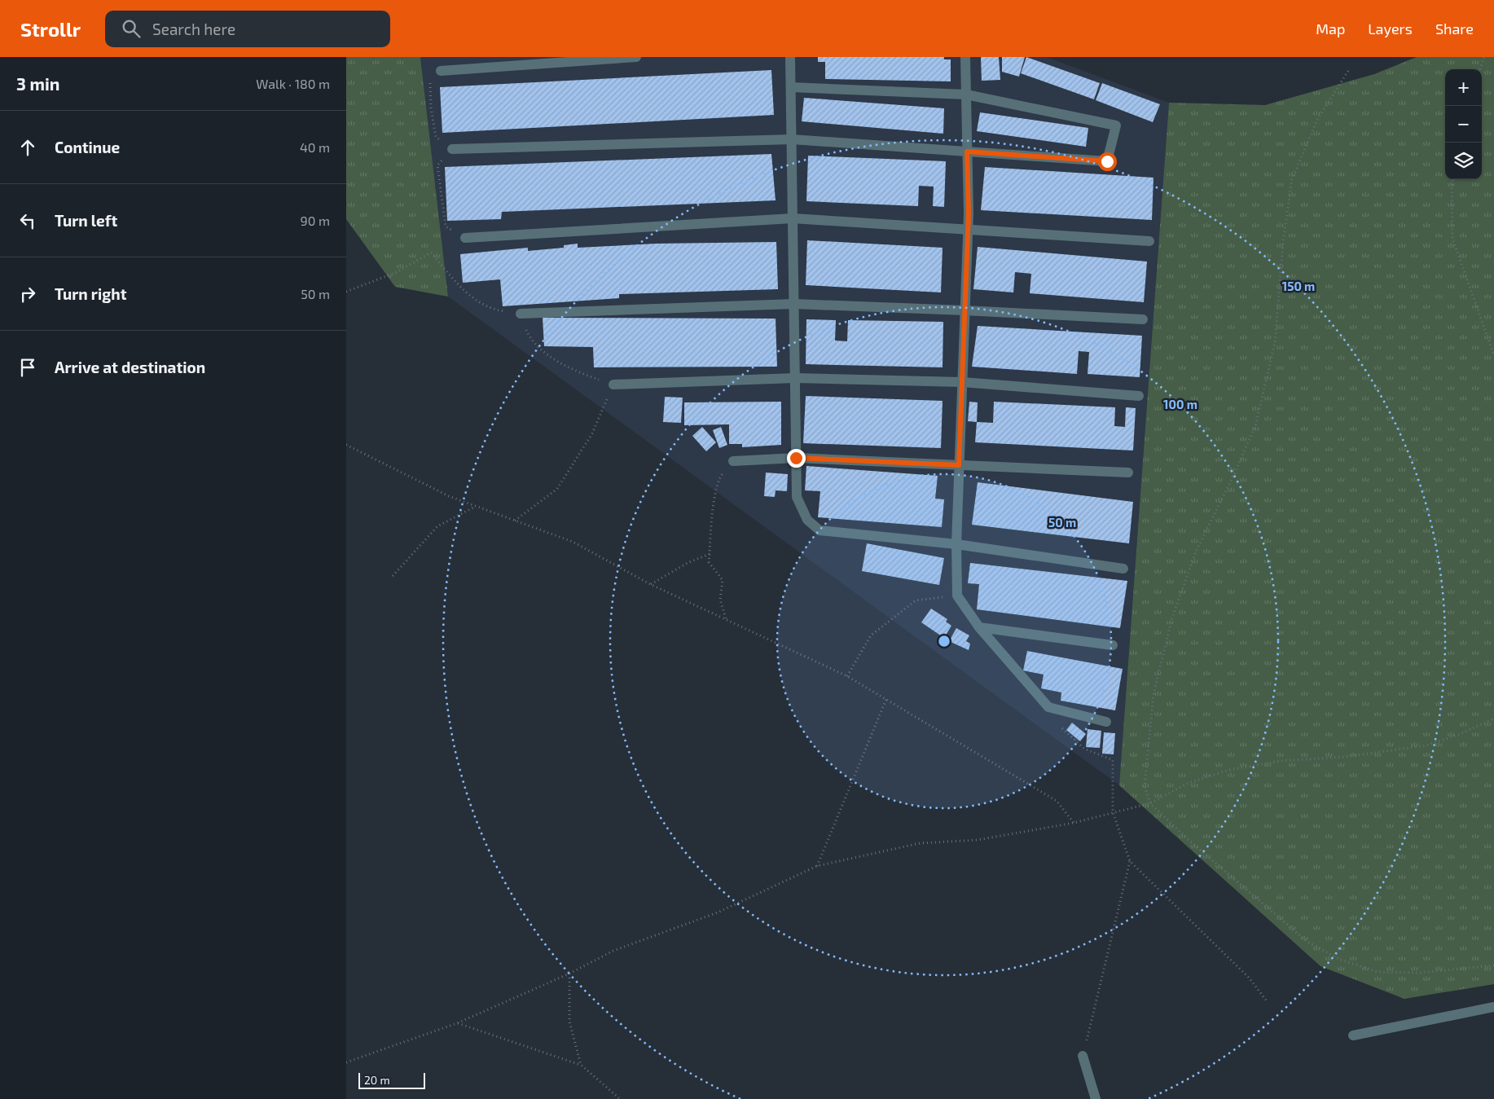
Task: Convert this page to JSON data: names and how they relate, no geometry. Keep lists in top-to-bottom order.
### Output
{
  "scale_bar": "20 m",
  "page": {
    "header": "Strollr",
    "search": "Search here",
    "nav": ["Map", "Layers", "Share"],
    "heading": ["3 min", "Walk · 180 m"],
    "map_buttons": ["+", "−"],
    "list": [
      ["Continue", "40 m"],
      ["Turn left", "90 m"],
      ["Turn right", "50 m"],
      "Arrive at destination"
    ],
    "scale": "20 m"
  },
  "rings": ["150 m", "100 m", "50 m"]
}
